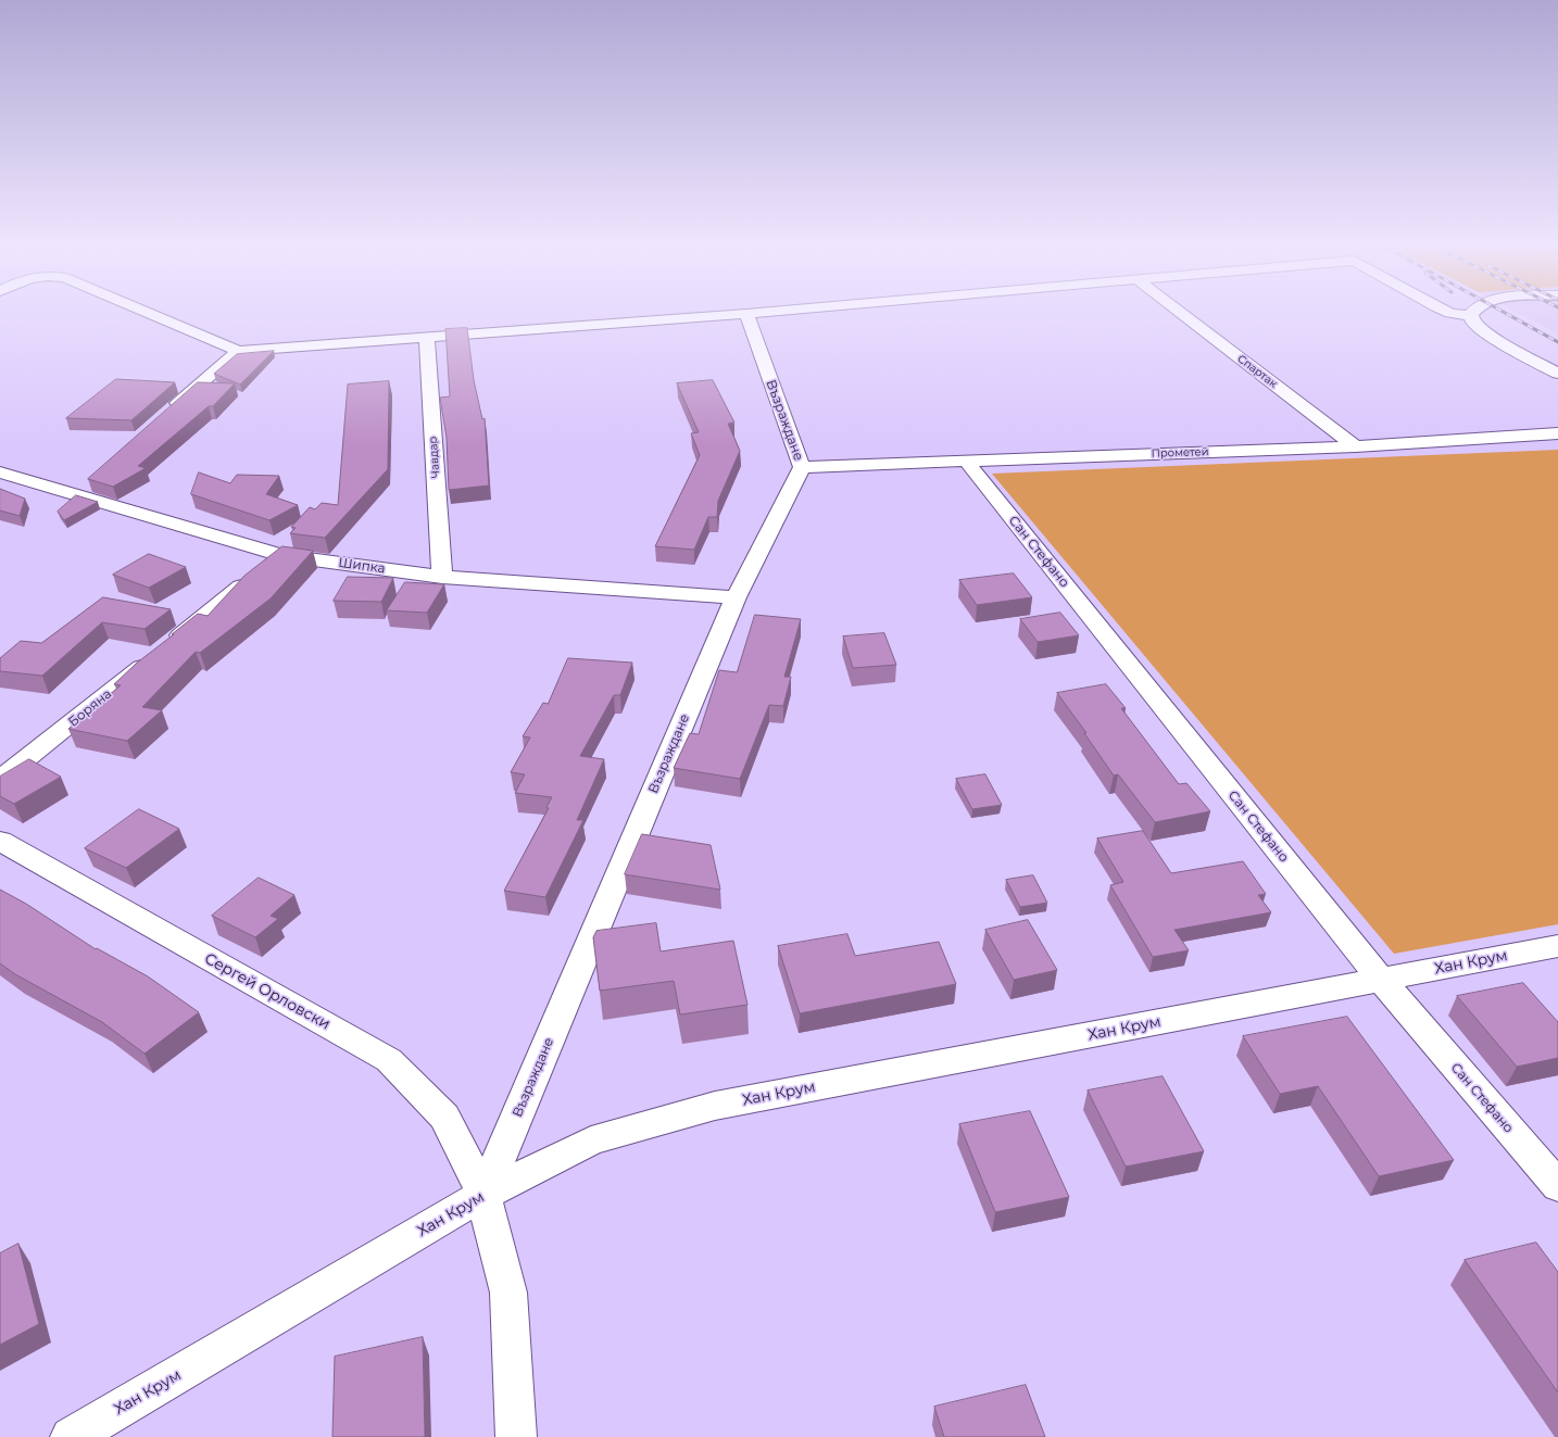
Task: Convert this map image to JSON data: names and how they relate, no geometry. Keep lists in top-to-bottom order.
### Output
{
  "streets": {
    "street": [
      "Спартак",
      "Възраждане",
      "Прометей",
      "Чавдар",
      "Сан Стефано",
      "Шипка",
      "Боряна",
      "Хан Крум",
      "Сергей Орловски"
    ]
  },
  "crossings": [
    ["Спартак", "Прометей"],
    ["Възраждане", "Прометей"],
    ["Възраждане", "Шипка"],
    ["Възраждане", "Хан Крум"],
    ["Възраждане", "Сергей Орловски"],
    ["Прометей", "Сан Стефано"],
    ["Чавдар", "Шипка"],
    ["Сан Стефано", "Хан Крум"],
    ["Шипка", "Боряна"],
    ["Хан Крум", "Сергей Орловски"]
  ]
}
